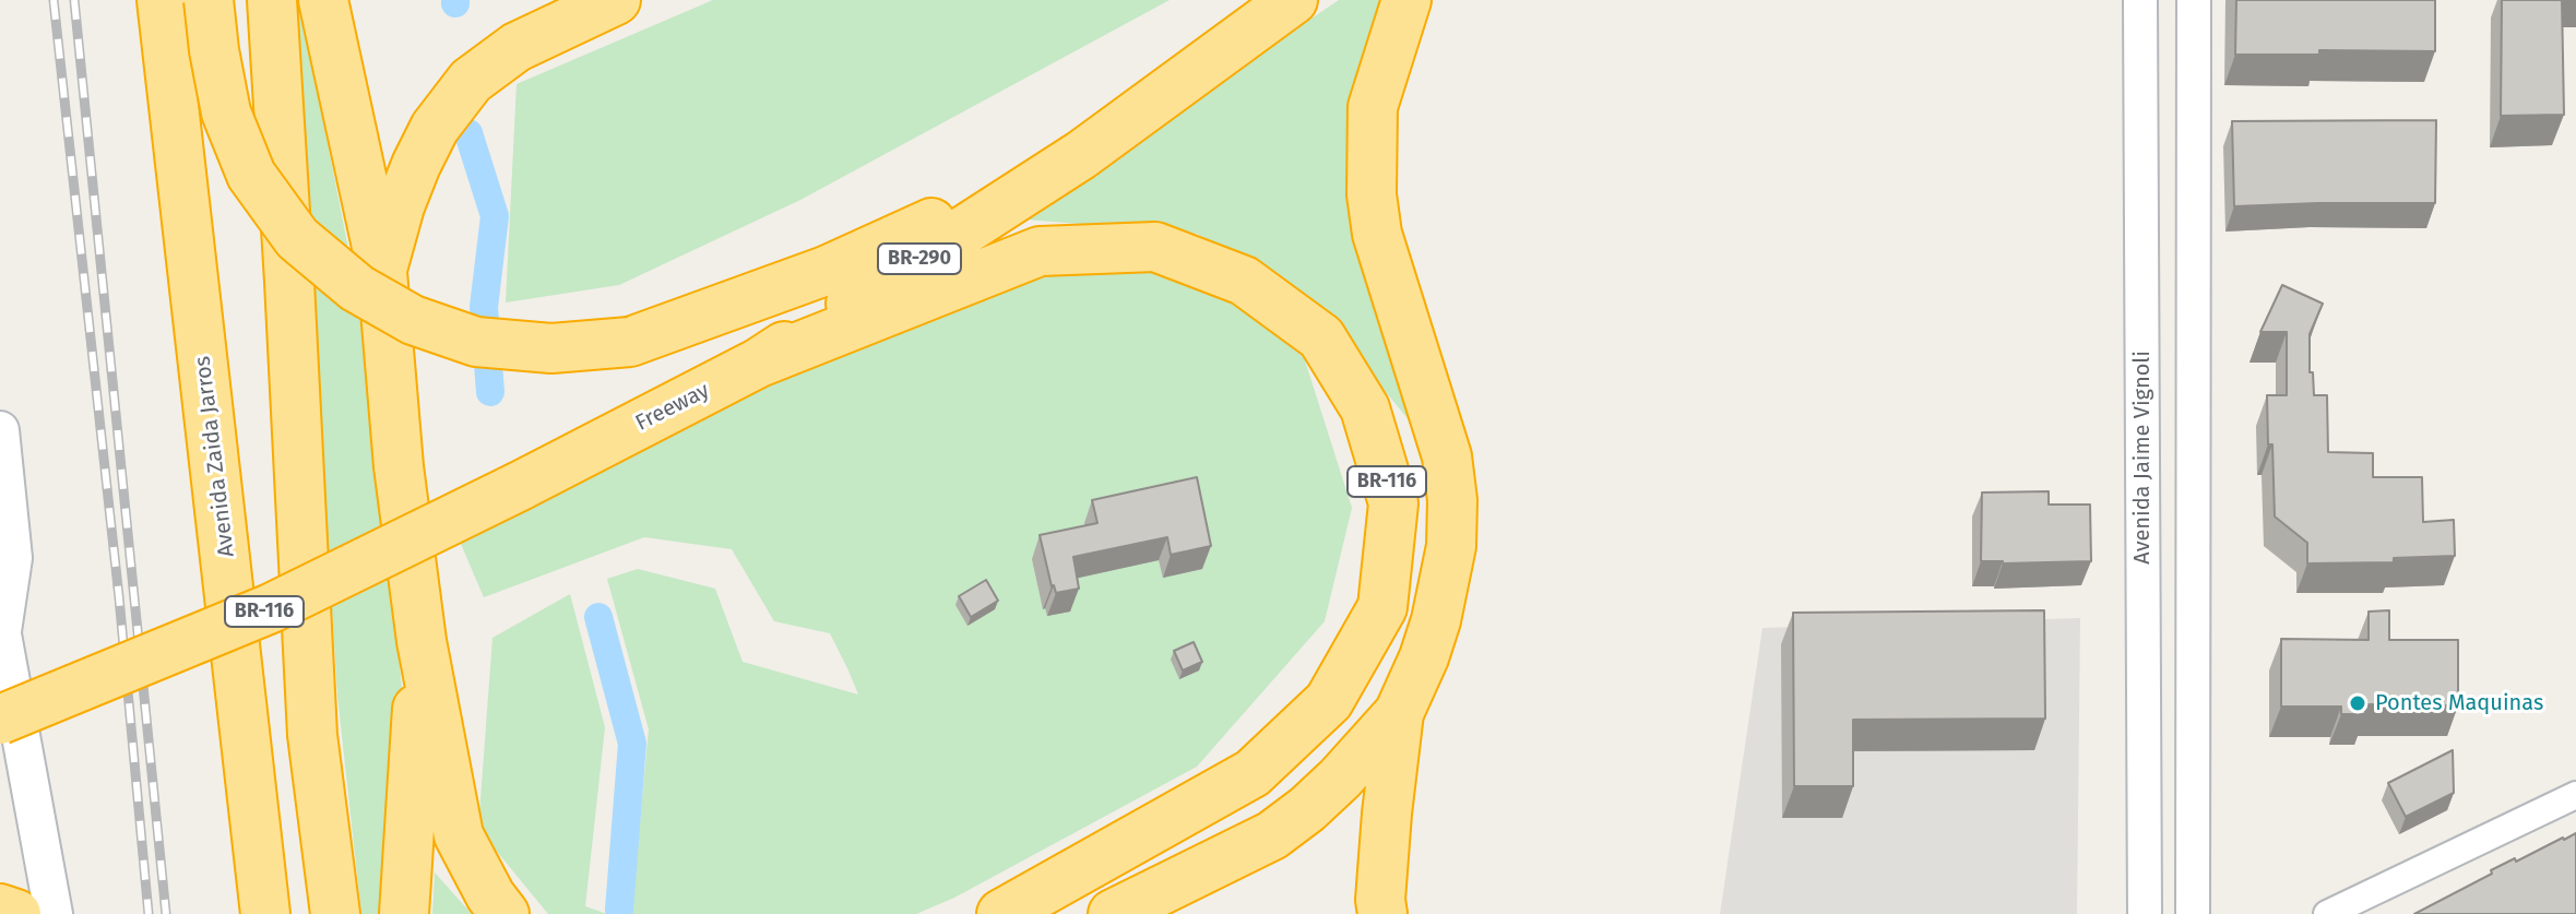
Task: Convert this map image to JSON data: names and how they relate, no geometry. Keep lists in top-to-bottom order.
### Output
{
  "streets": {
    "highway": [
      "BR-290",
      "Freeway",
      "Avenida Zaida Jarros",
      "BR-116"
    ],
    "street": ["Avenida Jaime Vignoli"]
  },
  "crossings": [
    ["Freeway", "BR-116"]
  ],
  "places": ["Pontes Maquinas"]
}
